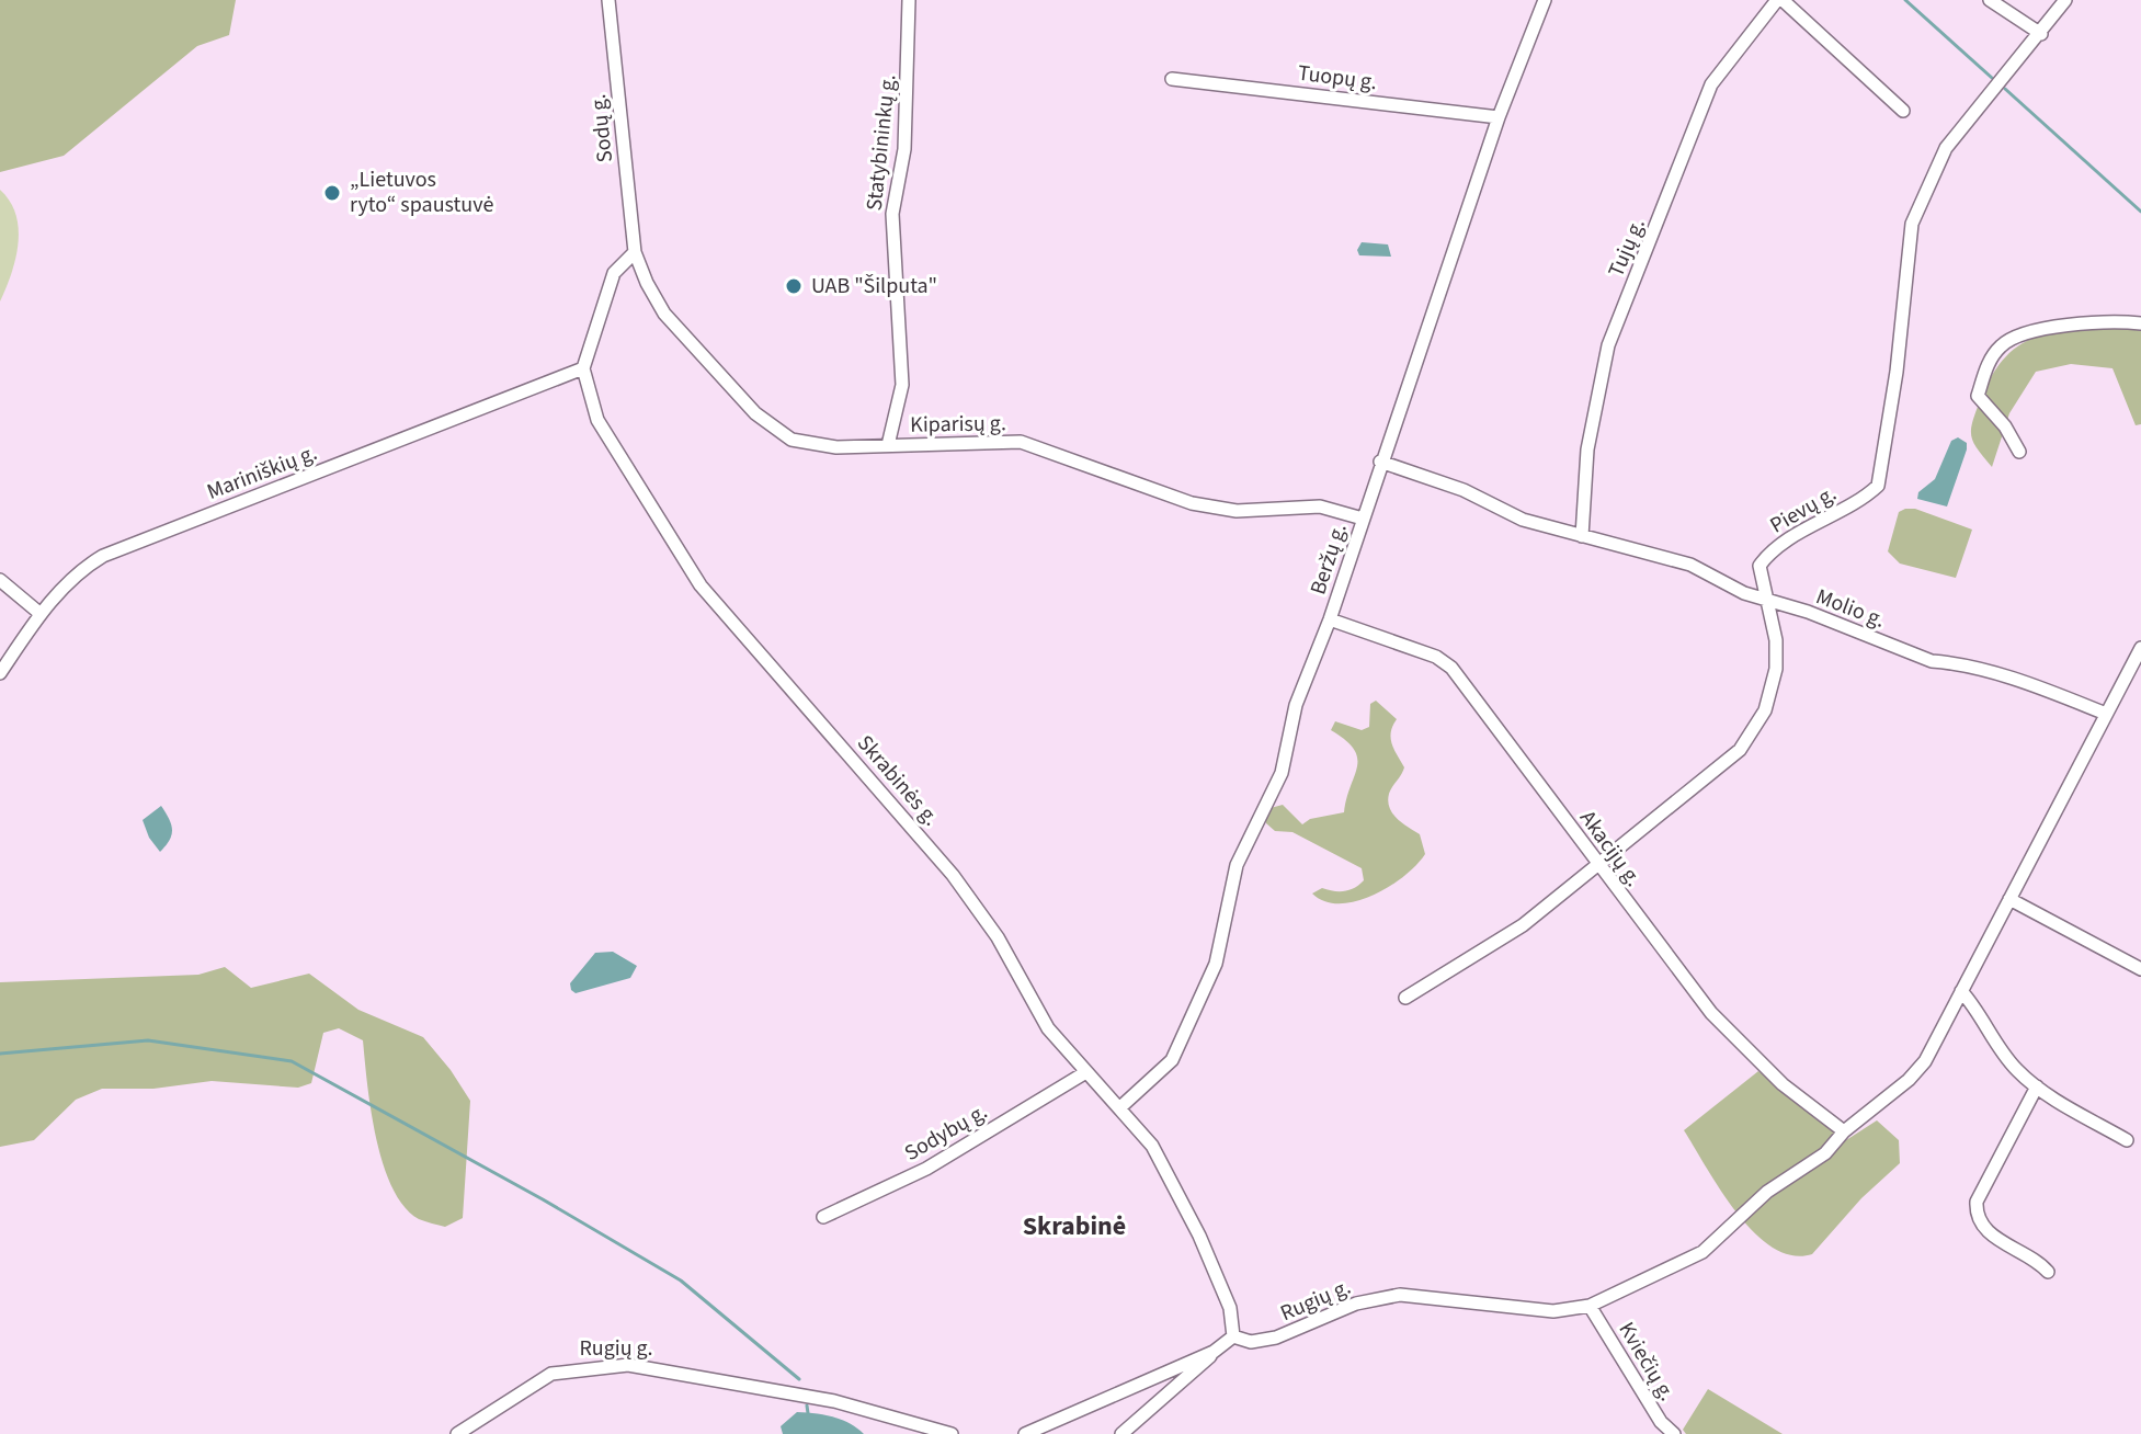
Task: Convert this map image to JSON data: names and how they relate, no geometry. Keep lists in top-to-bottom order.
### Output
{
  "streets": {
    "street": [
      "Tuopų g.",
      "Sodų g.",
      "Statybininkų g.",
      "Tujų g.",
      "Kiparisų g.",
      "Mariniškių g.",
      "Pievų g.",
      "Beržų g.",
      "Molio g.",
      "Skrabinės g.",
      "Akacijų g.",
      "Sodybų g.",
      "Rugių g.",
      "Kviečių g."
    ]
  },
  "crossings": [
    ["Tuopų g.", "Beržų g."],
    ["Sodų g.", "Kiparisų g."],
    ["Statybininkų g.", "Kiparisų g."],
    ["Tujų g.", "Molio g."],
    ["Kiparisų g.", "Beržų g."],
    ["Mariniškių g.", "Skrabinės g."],
    ["Pievų g.", "Molio g."],
    ["Pievų g.", "Akacijų g."],
    ["Beržų g.", "Molio g."],
    ["Beržų g.", "Skrabinės g."],
    ["Beržų g.", "Akacijų g."],
    ["Skrabinės g.", "Sodybų g."],
    ["Skrabinės g.", "Rugių g."],
    ["Rugių g.", "Kviečių g."]
  ],
  "districts": ["Skrabinė"],
  "places": ["„Lietuvos ryto“ spaustuvė", "UAB \"Šilputa\""]
}
